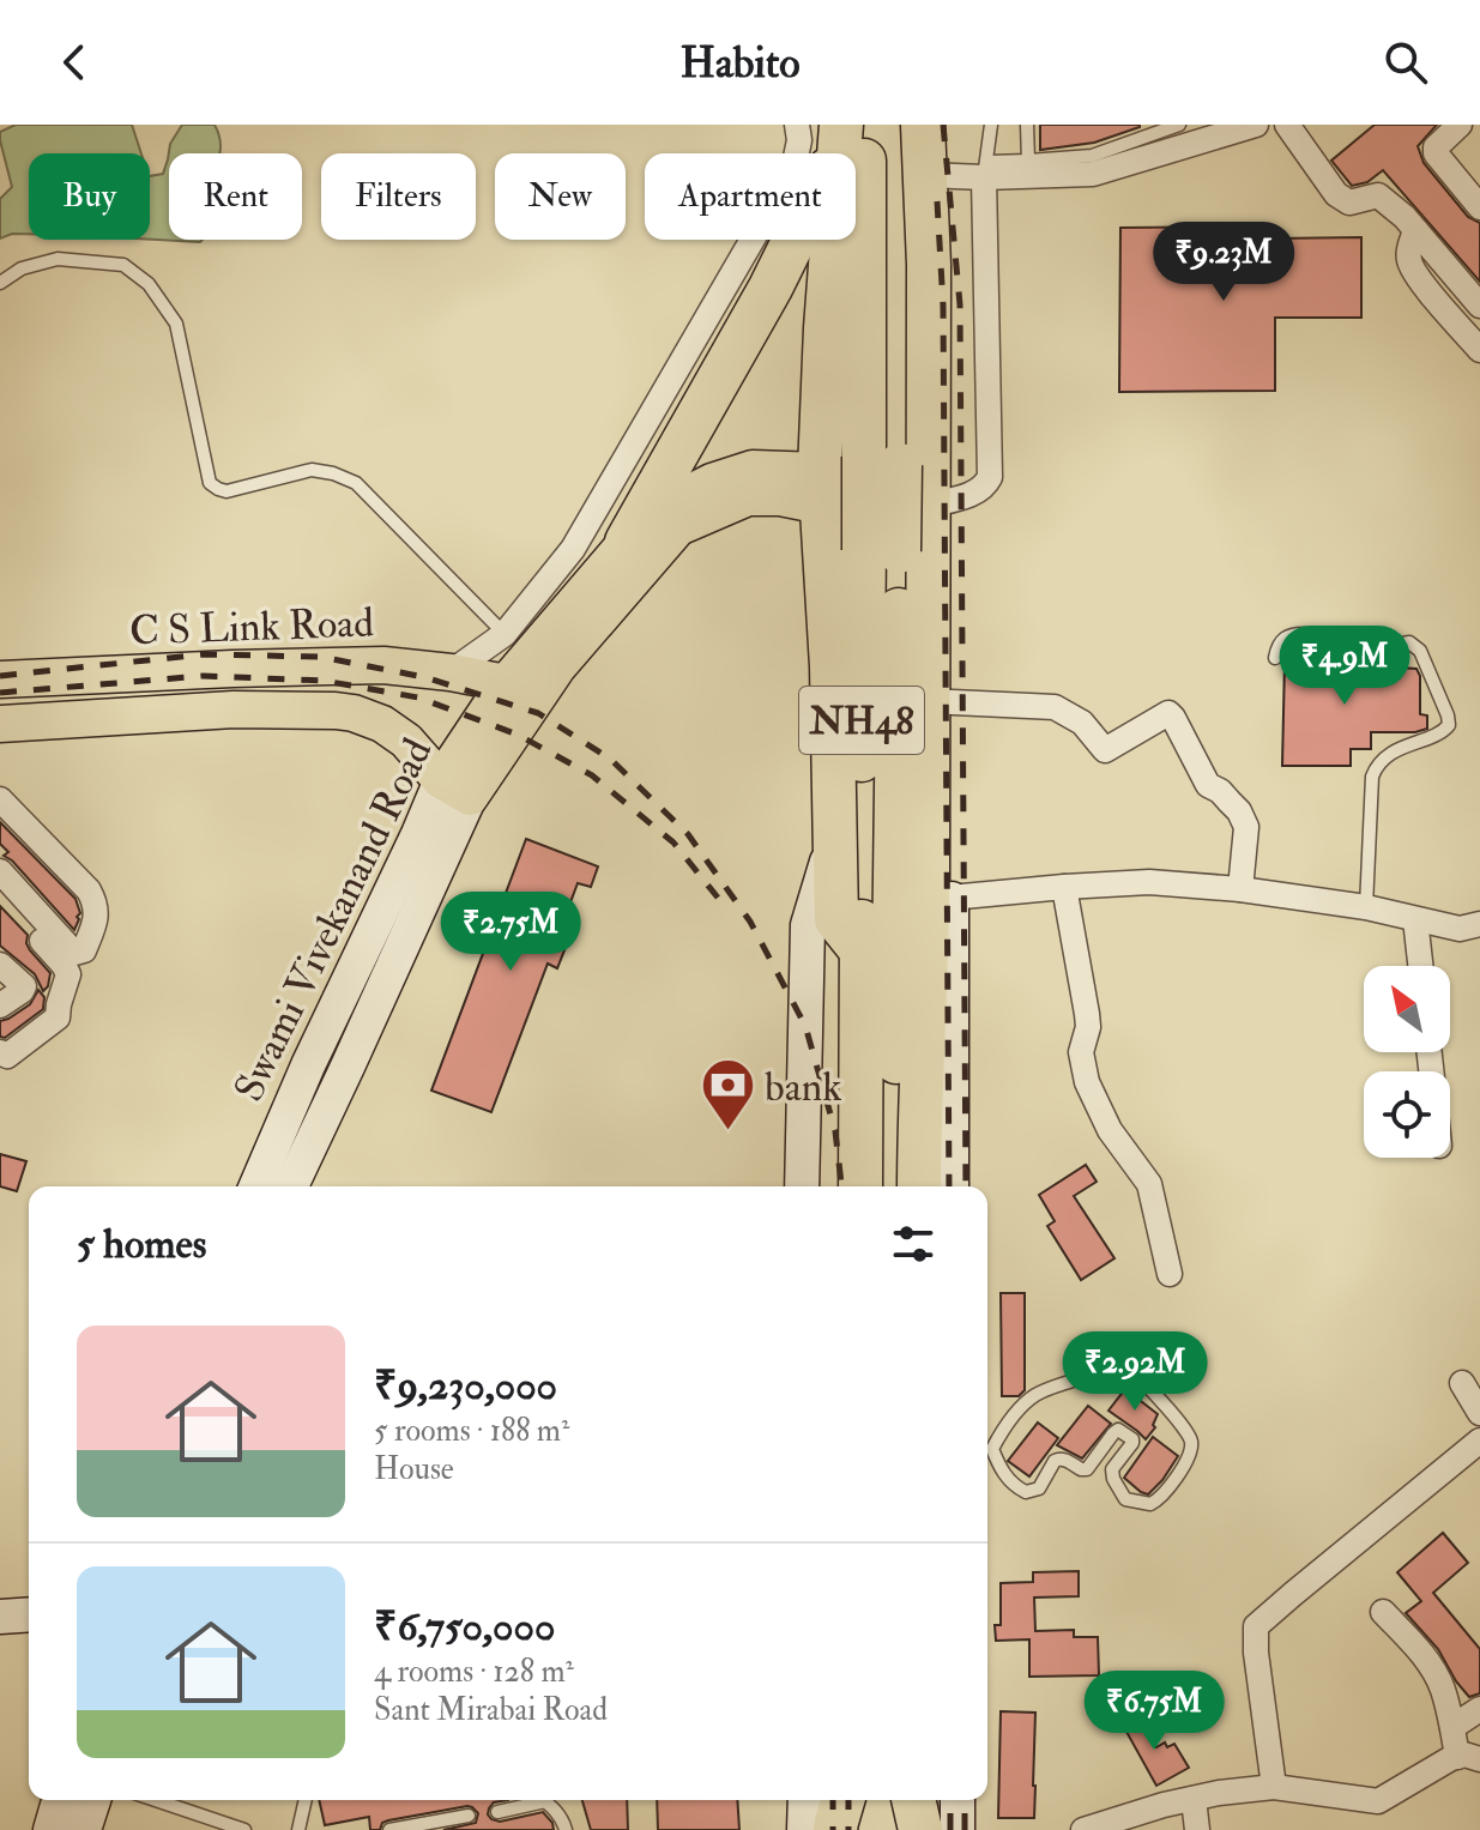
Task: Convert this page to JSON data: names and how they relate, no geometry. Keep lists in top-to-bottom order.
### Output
{
  "streets": {
    "highway": ["NH48"],
    "main road": ["C S Link Road", "Swami Vivekanand Road"]
  },
  "crossings": [
    ["C S Link Road", "Swami Vivekanand Road"],
    ["NH48", "Swami Vivekanand Road"]
  ],
  "places": {
    "bank": ["bank"]
  },
  "north": "top left",
  "page": {
    "header": "Habito",
    "chip": [
      "Buy",
      "Rent",
      "Filters",
      "New",
      "Apartment"
    ],
    "price": [
      "₹9.23M",
      "₹4.9M",
      "₹2.75M",
      "₹2.92M",
      "₹6.75M"
    ],
    "heading": "5 homes",
    "list": [
      {
        "name": "₹9,230,000",
        "note": "5 rooms · 188 m² · House"
      },
      {
        "name": "₹6,750,000",
        "note": "4 rooms · 128 m² · Sant Mirabai Road"
      }
    ]
  }
}
